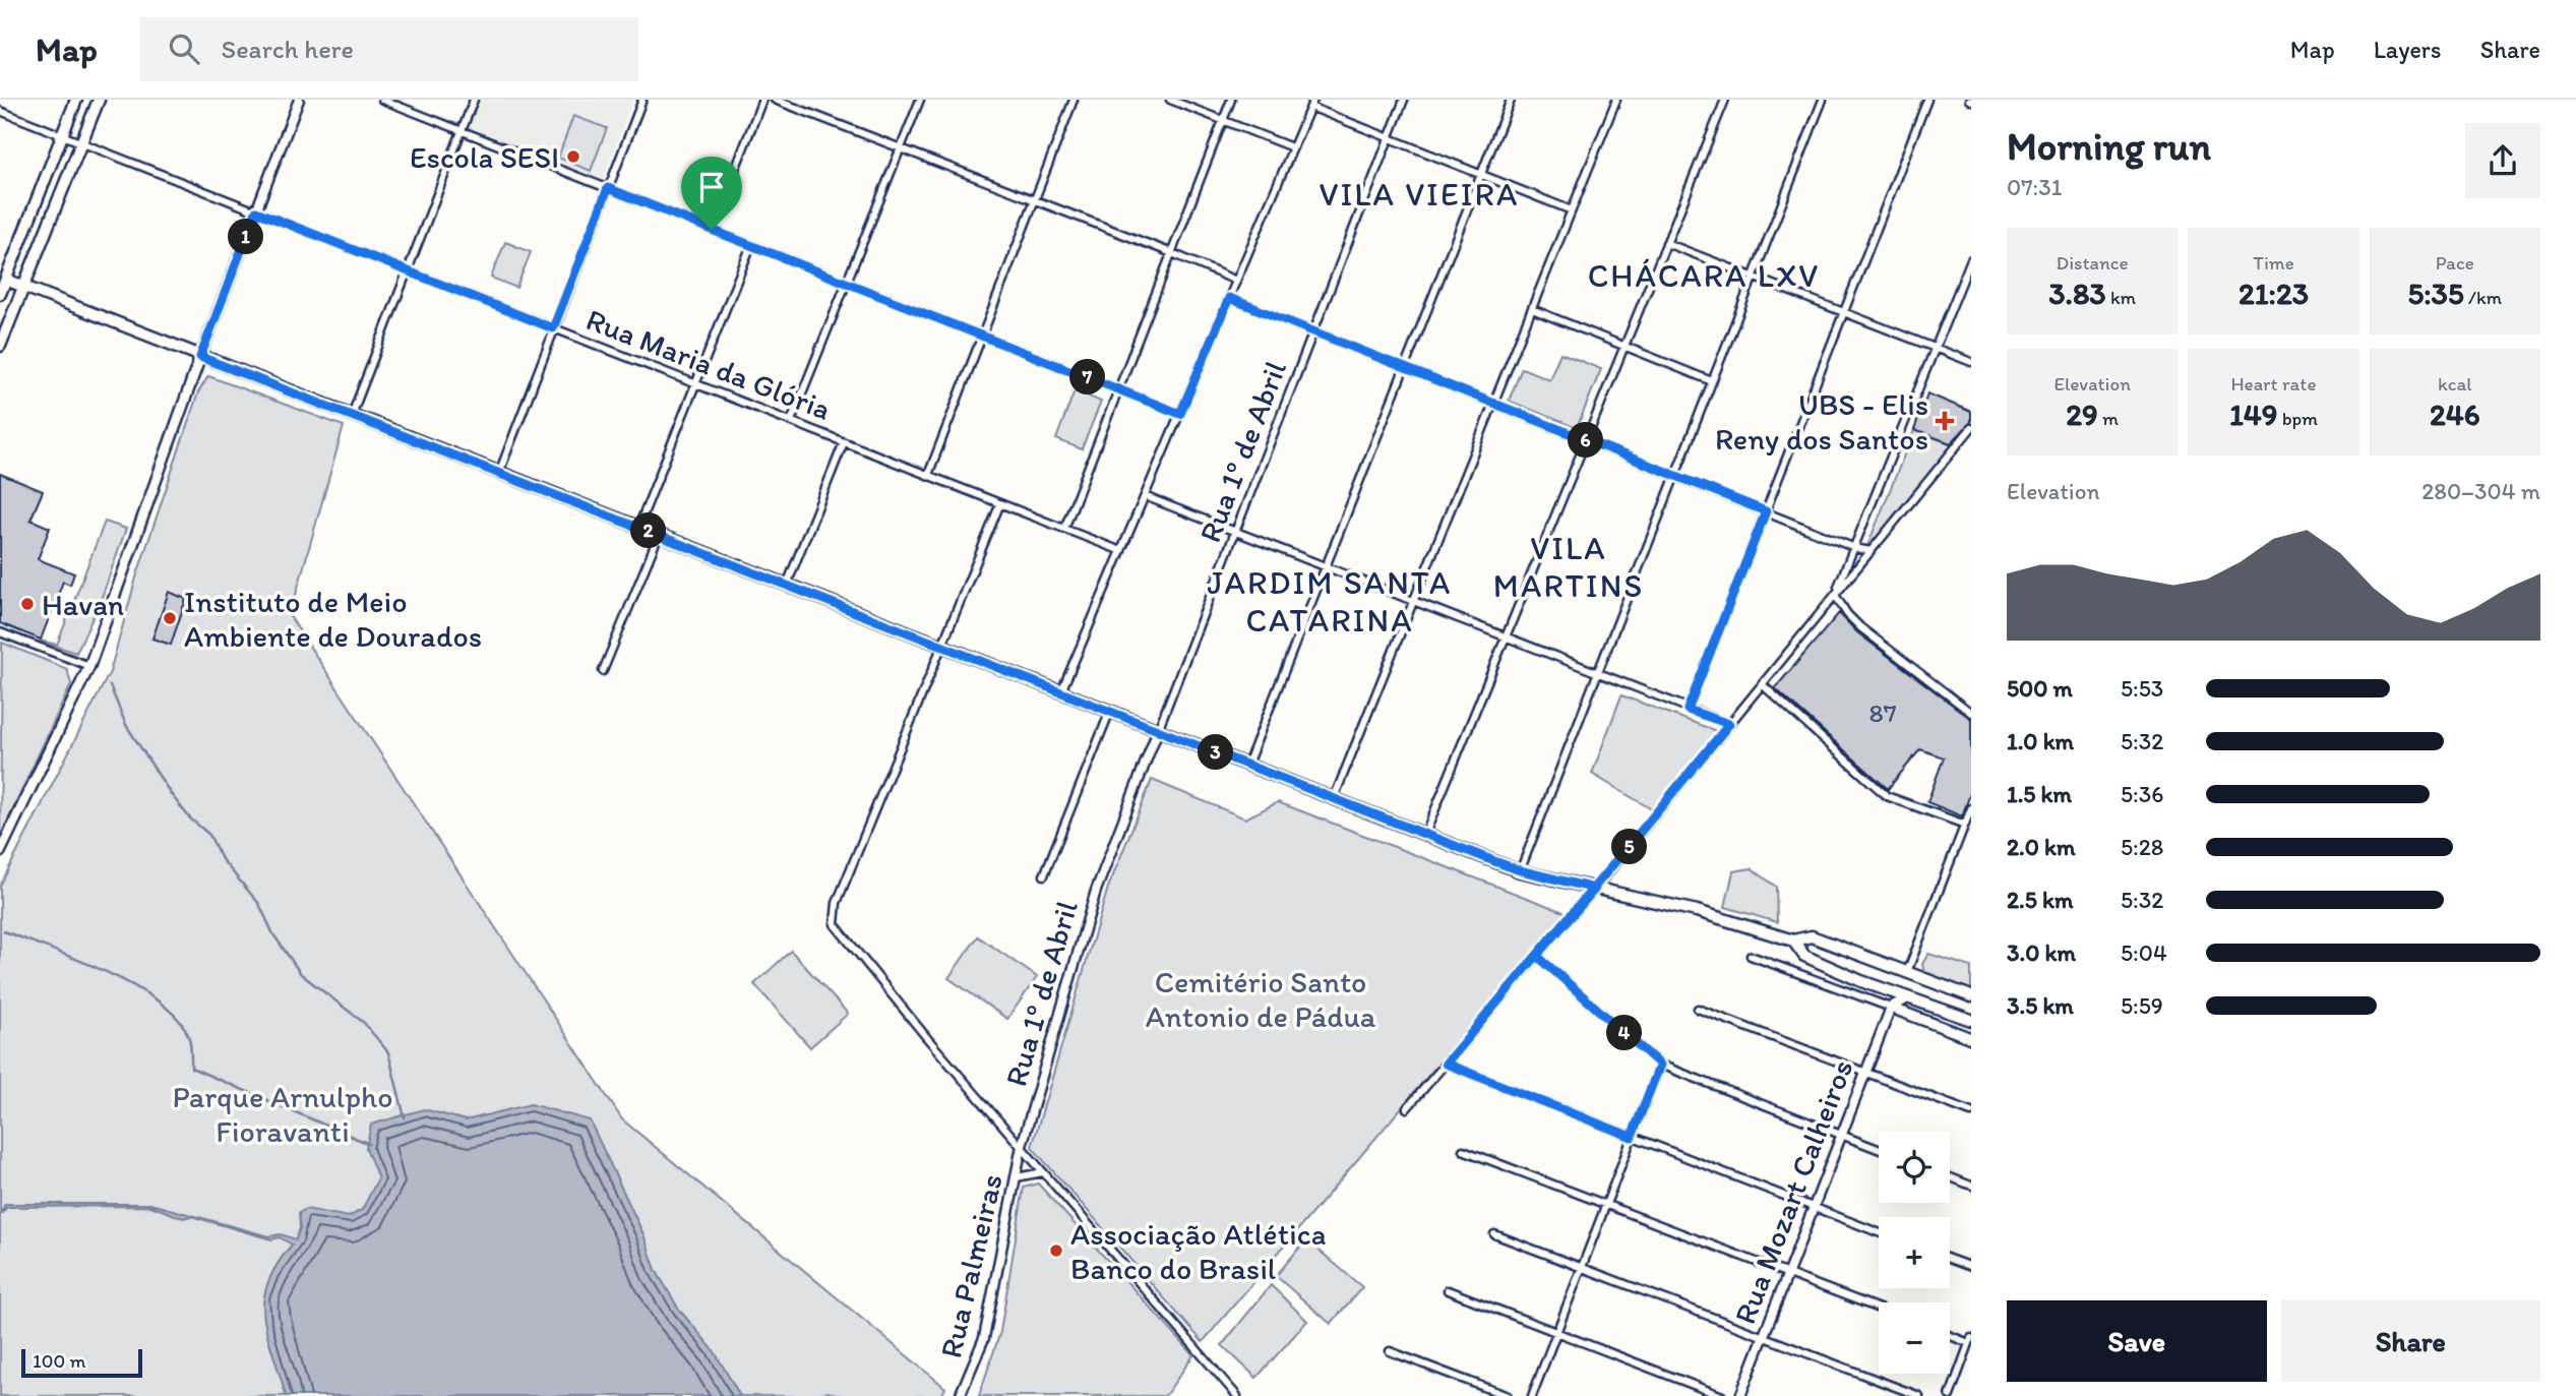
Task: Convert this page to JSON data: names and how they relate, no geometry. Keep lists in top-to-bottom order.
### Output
{
  "streets": {
    "street": [
      "Rua Maria da Glória",
      "Rua 1º de Abril",
      "Rua Mozart Calheiros",
      "Rua Palmeiras"
    ]
  },
  "crossings": [
    ["Rua 1º de Abril", "Rua Palmeiras"]
  ],
  "districts": [
    "VILA VIEIRA",
    "CHÁCARA LXV",
    "VILA MARTINS",
    "JARDIM SANTA CATARINA"
  ],
  "parks": ["Cemitério Santo Antonio de Pádua", "Parque Arnulpho Fioravanti"],
  "places": {
    "other": [
      "Escola SESI",
      "Havan",
      "Instituto de Meio Ambiente de Dourados",
      "Associação Atlética Banco do Brasil"
    ],
    "health": ["UBS - Elis Reny dos Santos"]
  },
  "house_numbers": ["87"],
  "scale_bar": "100 m",
  "page": {
    "header": "Map",
    "search": "Search here",
    "nav": ["Map", "Layers", "Share"],
    "heading": ["Morning run", "07:31"],
    "pins": [
      "1",
      "7",
      "6",
      "2",
      "3",
      "5",
      "4"
    ],
    "stats": [
      ["Distance", "3.83 km"],
      ["Time", "21:23"],
      ["Pace", "5:35 /km"],
      ["Elevation", "29 m"],
      ["Heart rate", "149 bpm"],
      ["kcal", "246"]
    ],
    "chart": ["Elevation", "280–304 m"],
    "list": [
      {
        "name": "500 m",
        "note": "5:53"
      },
      {
        "name": "1.0 km",
        "note": "5:32"
      },
      {
        "name": "1.5 km",
        "note": "5:36"
      },
      {
        "name": "2.0 km",
        "note": "5:28"
      },
      {
        "name": "2.5 km",
        "note": "5:32"
      },
      {
        "name": "3.0 km",
        "note": "5:04"
      },
      {
        "name": "3.5 km",
        "note": "5:59"
      }
    ],
    "map_buttons": ["+", "−"],
    "buttons": ["Save", "Share"],
    "scale": "100 m"
  }
}
